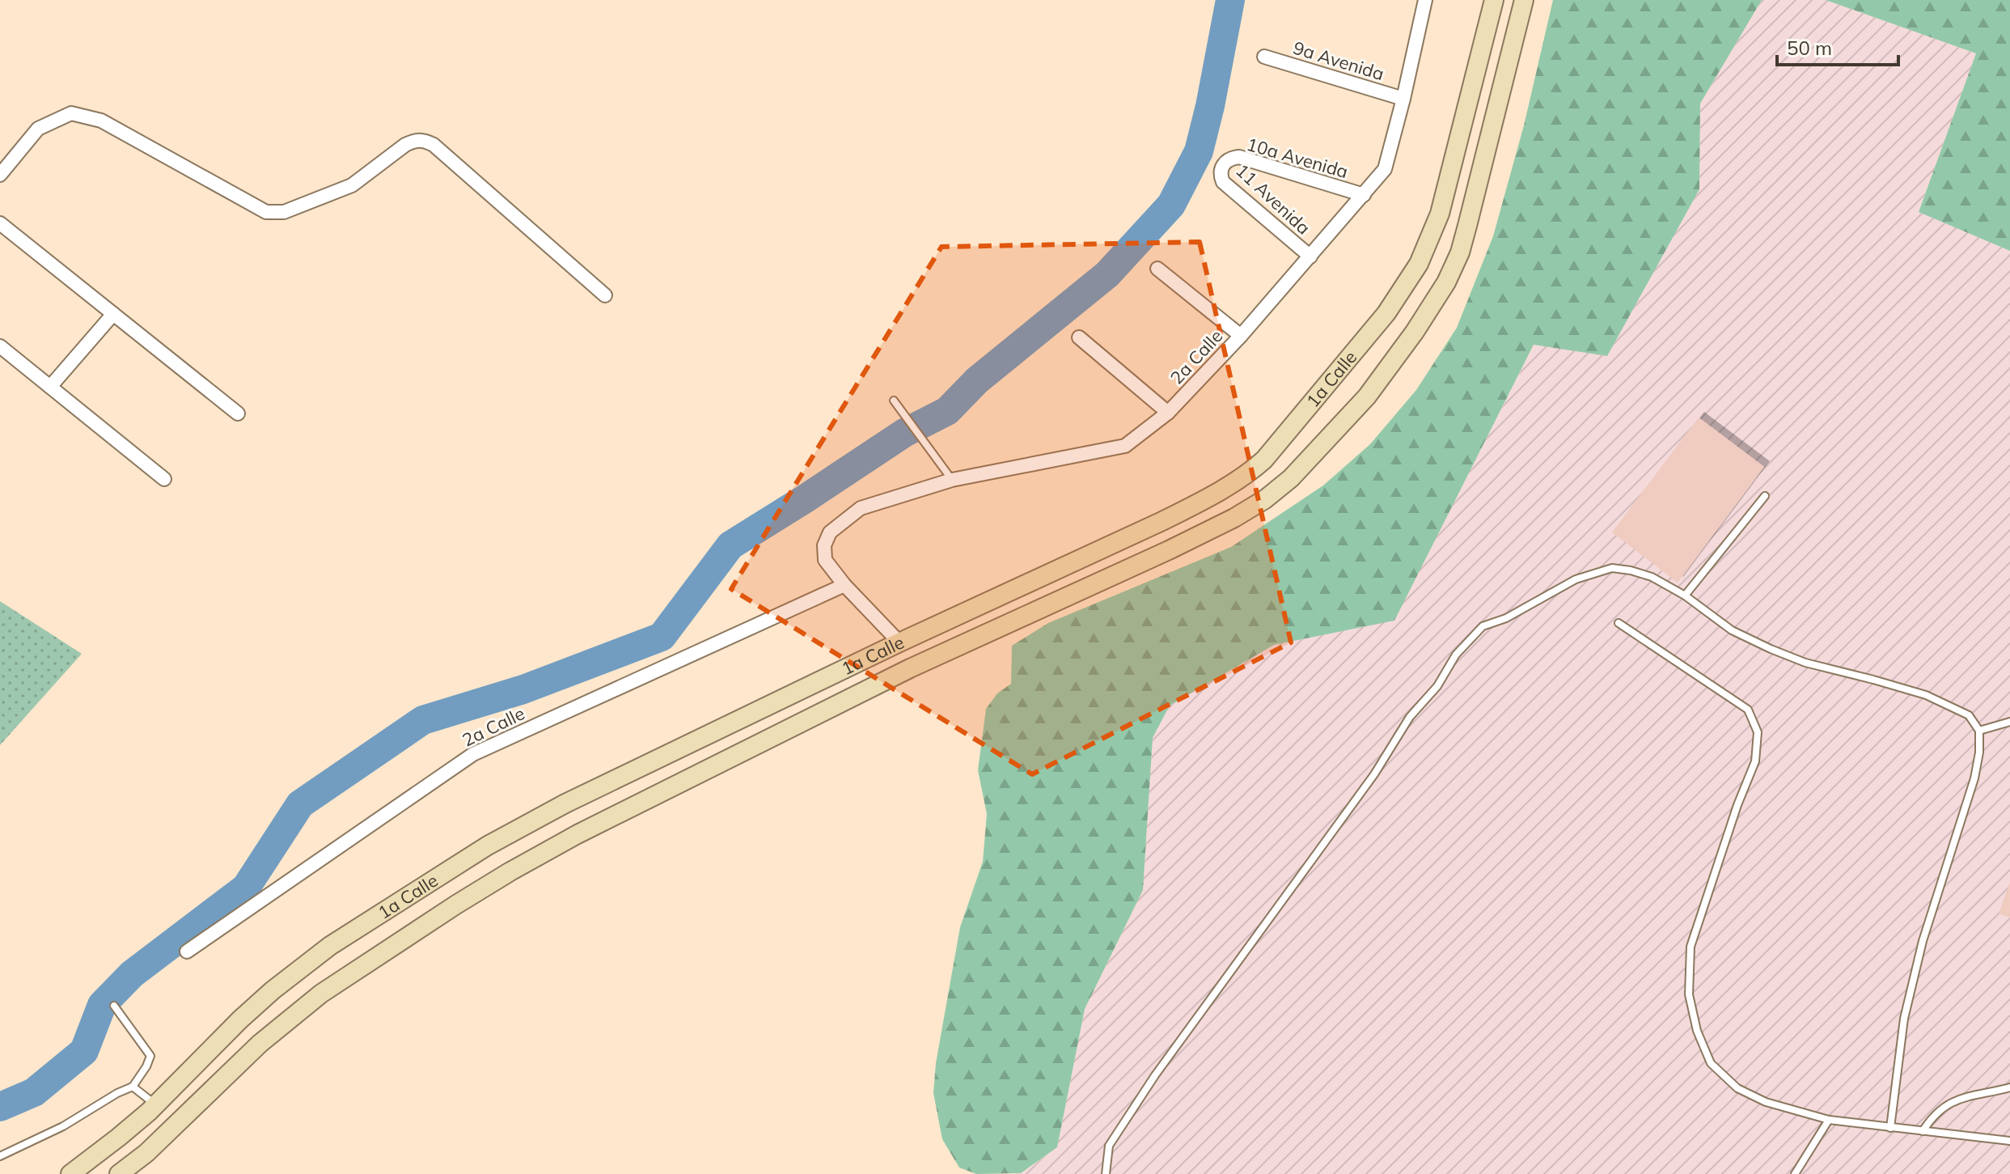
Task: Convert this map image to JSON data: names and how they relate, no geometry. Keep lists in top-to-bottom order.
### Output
{
  "streets": {
    "main road": ["1a Calle"],
    "street": [
      "9a Avenida",
      "10a Avenida",
      "11 Avenida",
      "2a Calle"
    ]
  },
  "crossings": [
    ["9a Avenida", "2a Calle"],
    ["10a Avenida", "11 Avenida"],
    ["10a Avenida", "2a Calle"],
    ["11 Avenida", "2a Calle"]
  ],
  "scale_bar": "50 m"
}
